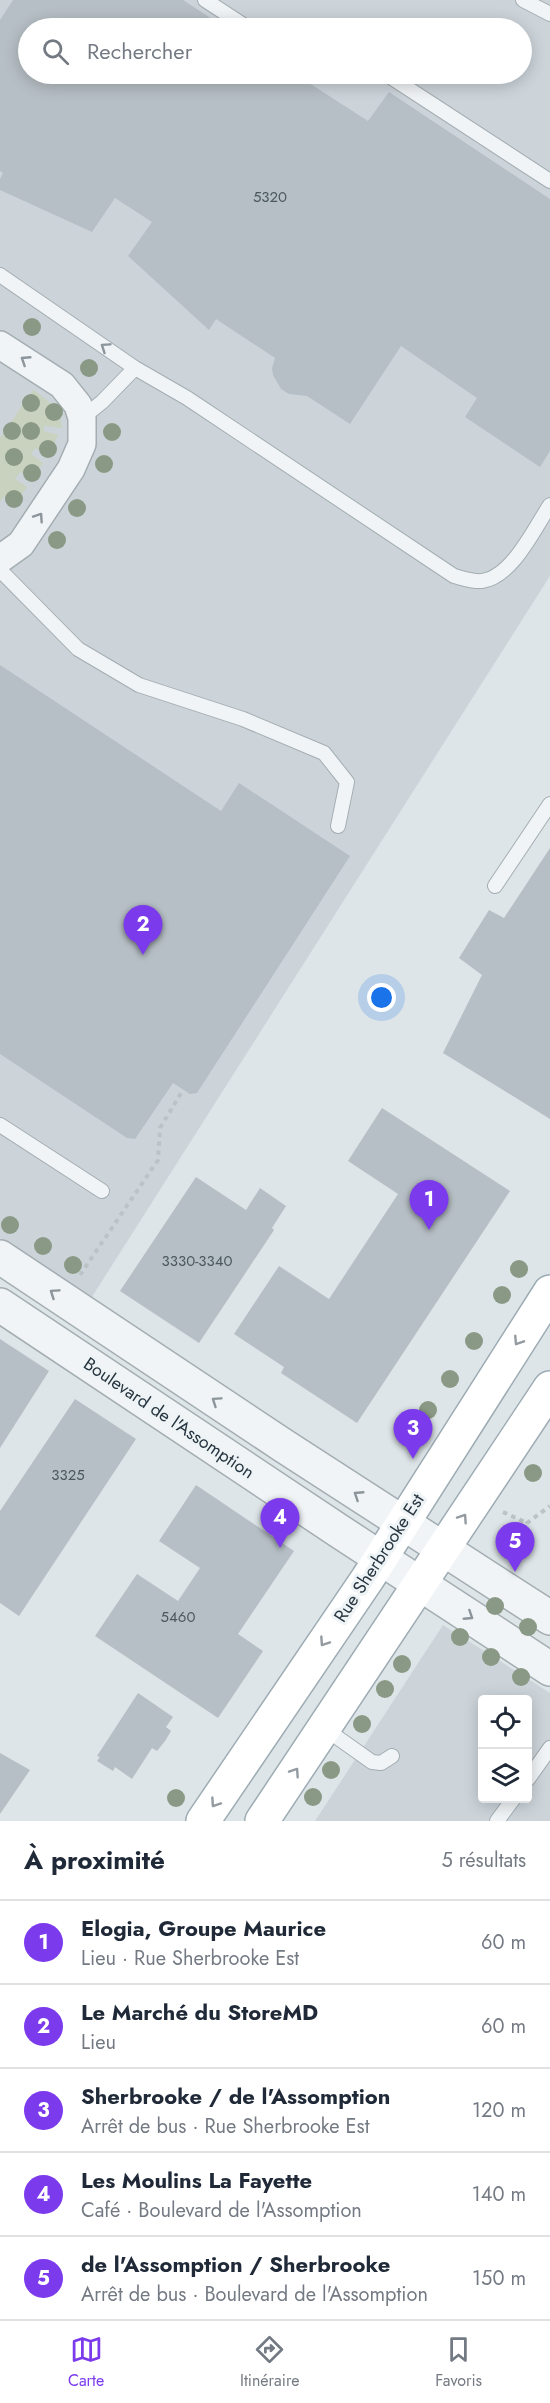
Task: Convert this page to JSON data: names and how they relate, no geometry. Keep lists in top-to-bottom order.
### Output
{
  "streets": {
    "main road": ["Rue Sherbrooke Est"],
    "street": ["Boulevard de l'Assomption"]
  },
  "crossings": [
    ["Boulevard de l'Assomption", "Rue Sherbrooke Est"]
  ],
  "house_numbers": [
    "5320",
    "3330-3340",
    "3325",
    "5460"
  ],
  "page": {
    "search": "Rechercher",
    "pins": [
      "2",
      "1",
      "3",
      "4",
      "5"
    ],
    "heading": ["À proximité", "5 résultats"],
    "list": [
      {
        "mark": "1",
        "name": "Elogia, Groupe Maurice",
        "note": "Lieu · Rue Sherbrooke Est",
        "value": "60 m"
      },
      {
        "mark": "2",
        "name": "Le Marché du StoreMD",
        "note": "Lieu",
        "value": "60 m"
      },
      {
        "mark": "3",
        "name": "Sherbrooke / de l'Assomption",
        "note": "Arrêt de bus · Rue Sherbrooke Est",
        "value": "120 m"
      },
      {
        "mark": "4",
        "name": "Les Moulins La Fayette",
        "note": "Café · Boulevard de l'Assomption",
        "value": "140 m"
      },
      {
        "mark": "5",
        "name": "de l'Assomption / Sherbrooke",
        "note": "Arrêt de bus · Boulevard de l'Assomption",
        "value": "150 m"
      }
    ],
    "nav": ["Carte", "Itinéraire", "Favoris"]
  }
}
